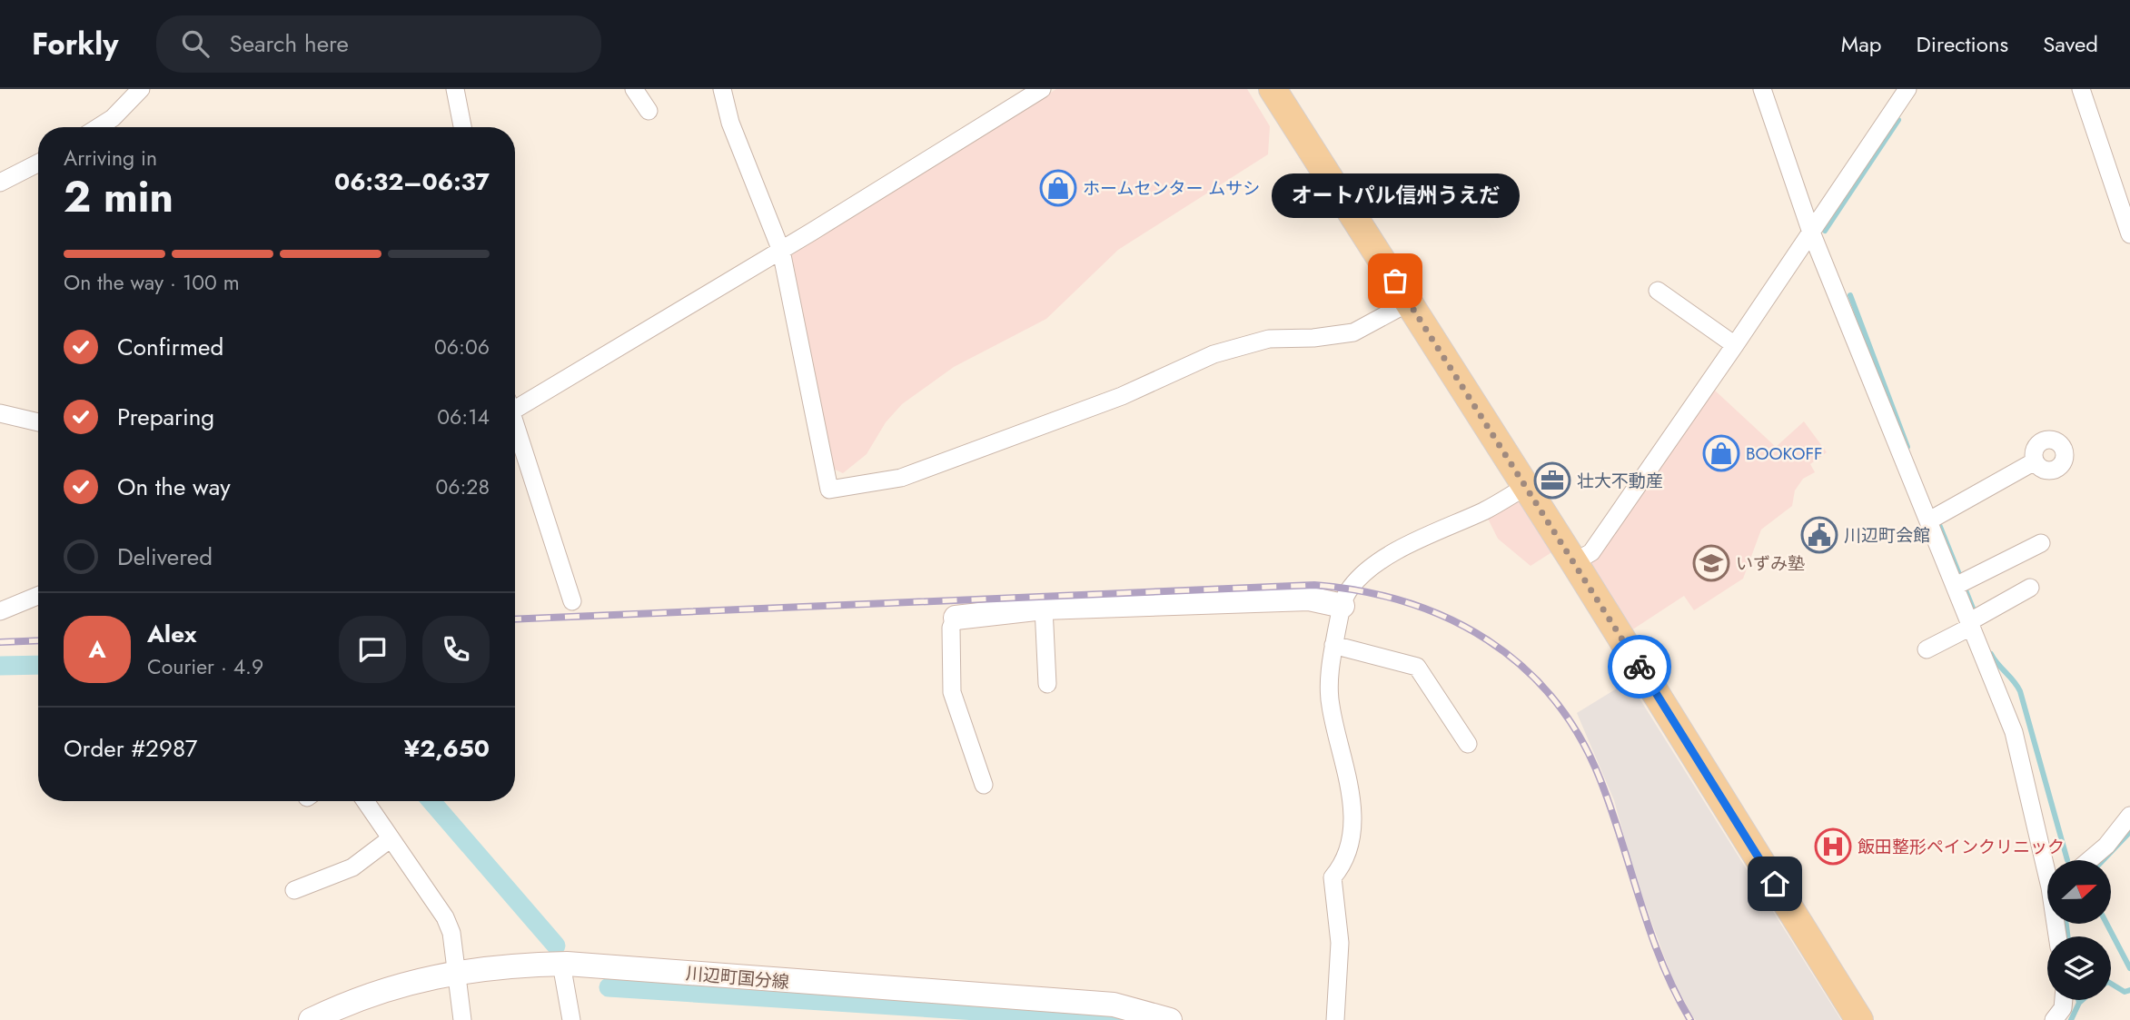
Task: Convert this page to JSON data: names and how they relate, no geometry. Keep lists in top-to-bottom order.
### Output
{
  "streets": {
    "street": ["川辺町国分線"]
  },
  "places": {
    "shop": ["ホームセンター ムサシ", "BOOKOFF"],
    "other": ["オートパル信州うえだ"],
    "office": ["壮大不動産"],
    "public building": ["川辺町会館"],
    "school or university": ["いずみ塾"],
    "hospital": ["飯田整形ペインクリニック"]
  },
  "north": "right",
  "page": {
    "header": "Forkly",
    "search": "Search here",
    "nav": ["Map", "Directions", "Saved"],
    "heading": ["2 min", "Arriving in", "06:32–06:37"],
    "panel": [
      "Alex",
      "Courier · 4.9",
      "Order #2987",
      "¥2,650"
    ],
    "bubble": "オートパル信州うえだ",
    "bar": "On the way · 100 m",
    "list": [
      ["Confirmed", "06:06"],
      ["Preparing", "06:14"],
      ["On the way", "06:28"],
      "Delivered"
    ],
    "round": "A"
  }
}
